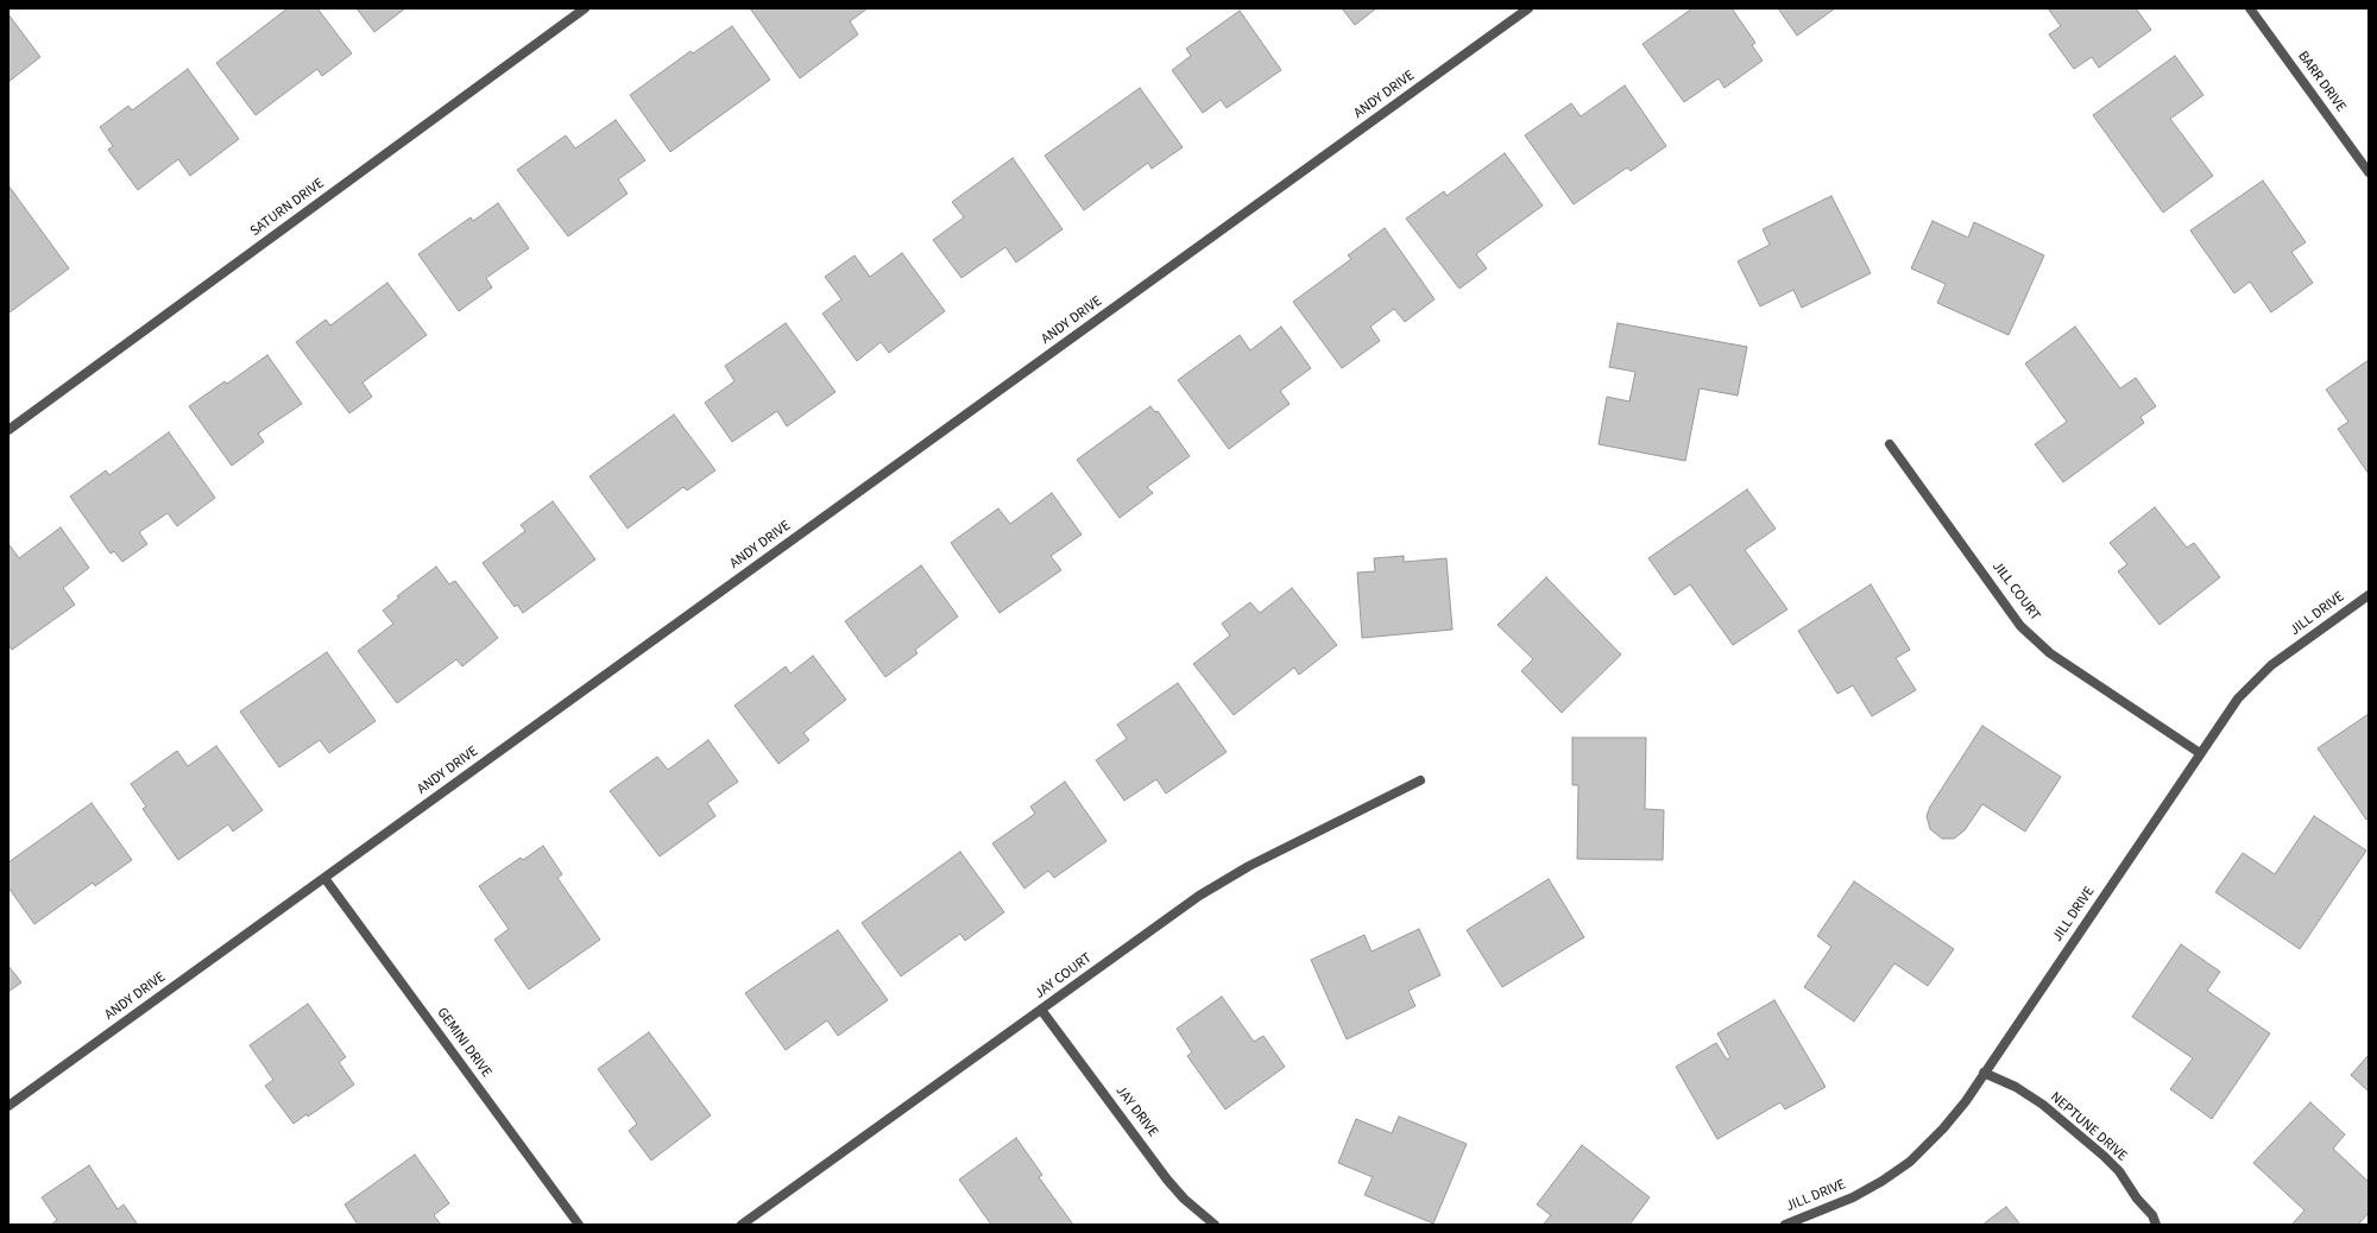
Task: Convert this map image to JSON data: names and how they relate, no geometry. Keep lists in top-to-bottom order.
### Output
{
  "streets": {
    "street": [
      "BARR DRIVE",
      "ANDY DRIVE",
      "SATURN DRIVE",
      "JILL COURT",
      "JILL DRIVE",
      "JAY COURT",
      "GEMINI DRIVE",
      "JAY DRIVE",
      "NEPTUNE DRIVE"
    ]
  },
  "crossings": [
    ["ANDY DRIVE", "GEMINI DRIVE"],
    ["JILL COURT", "JILL DRIVE"],
    ["JILL DRIVE", "NEPTUNE DRIVE"],
    ["JAY COURT", "JAY DRIVE"]
  ]
}
